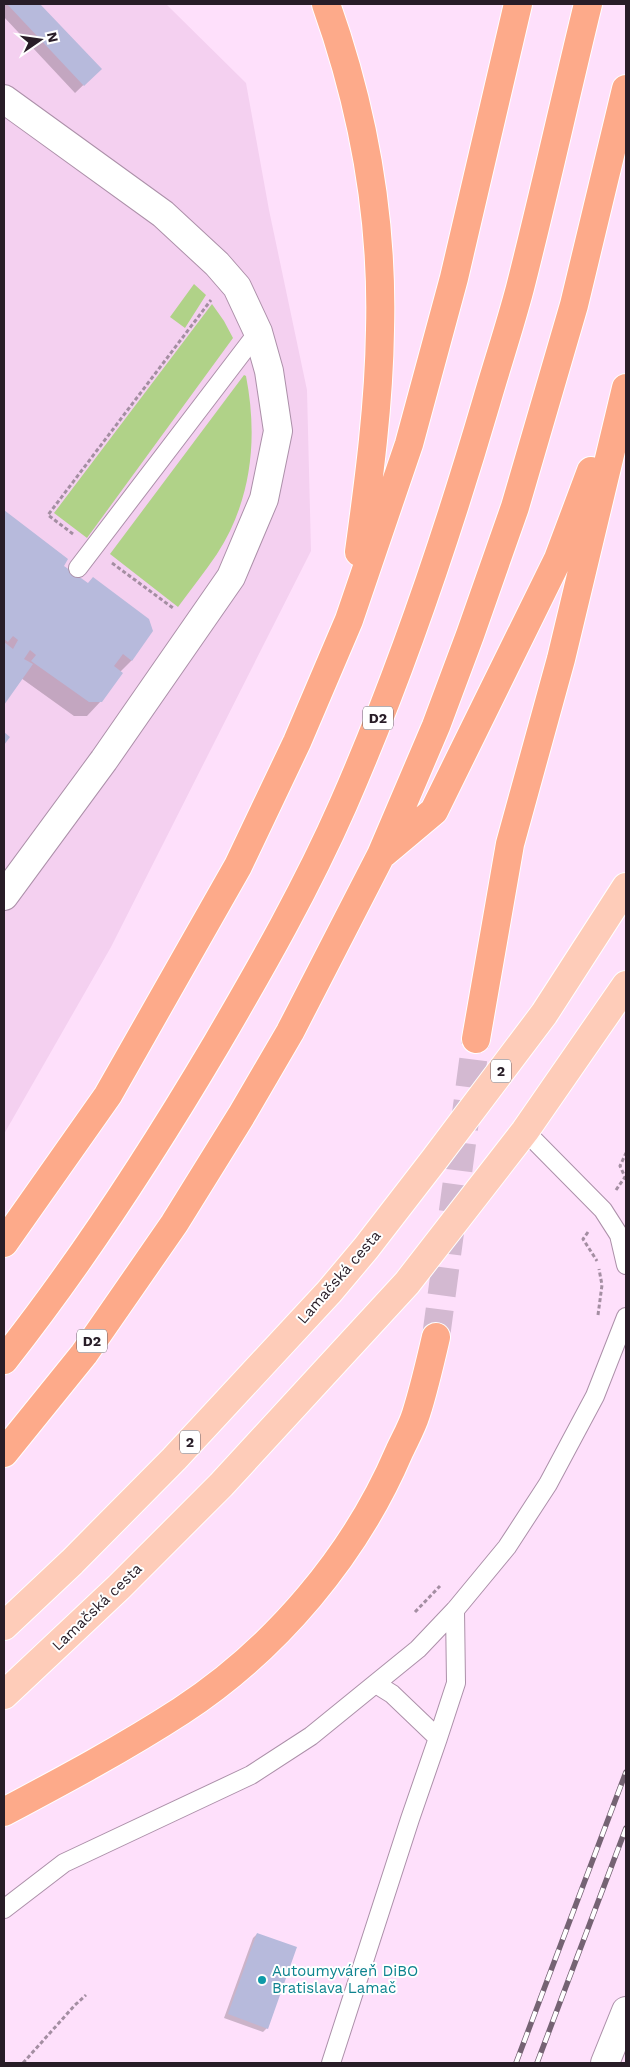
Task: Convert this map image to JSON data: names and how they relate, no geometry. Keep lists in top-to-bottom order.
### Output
{
  "streets": {
    "highway": ["D2"],
    "main road": ["2", "Lamačská cesta"]
  },
  "places": ["Autoumyváreň DiBO Bratislava Lamač"],
  "north": "right"
}
